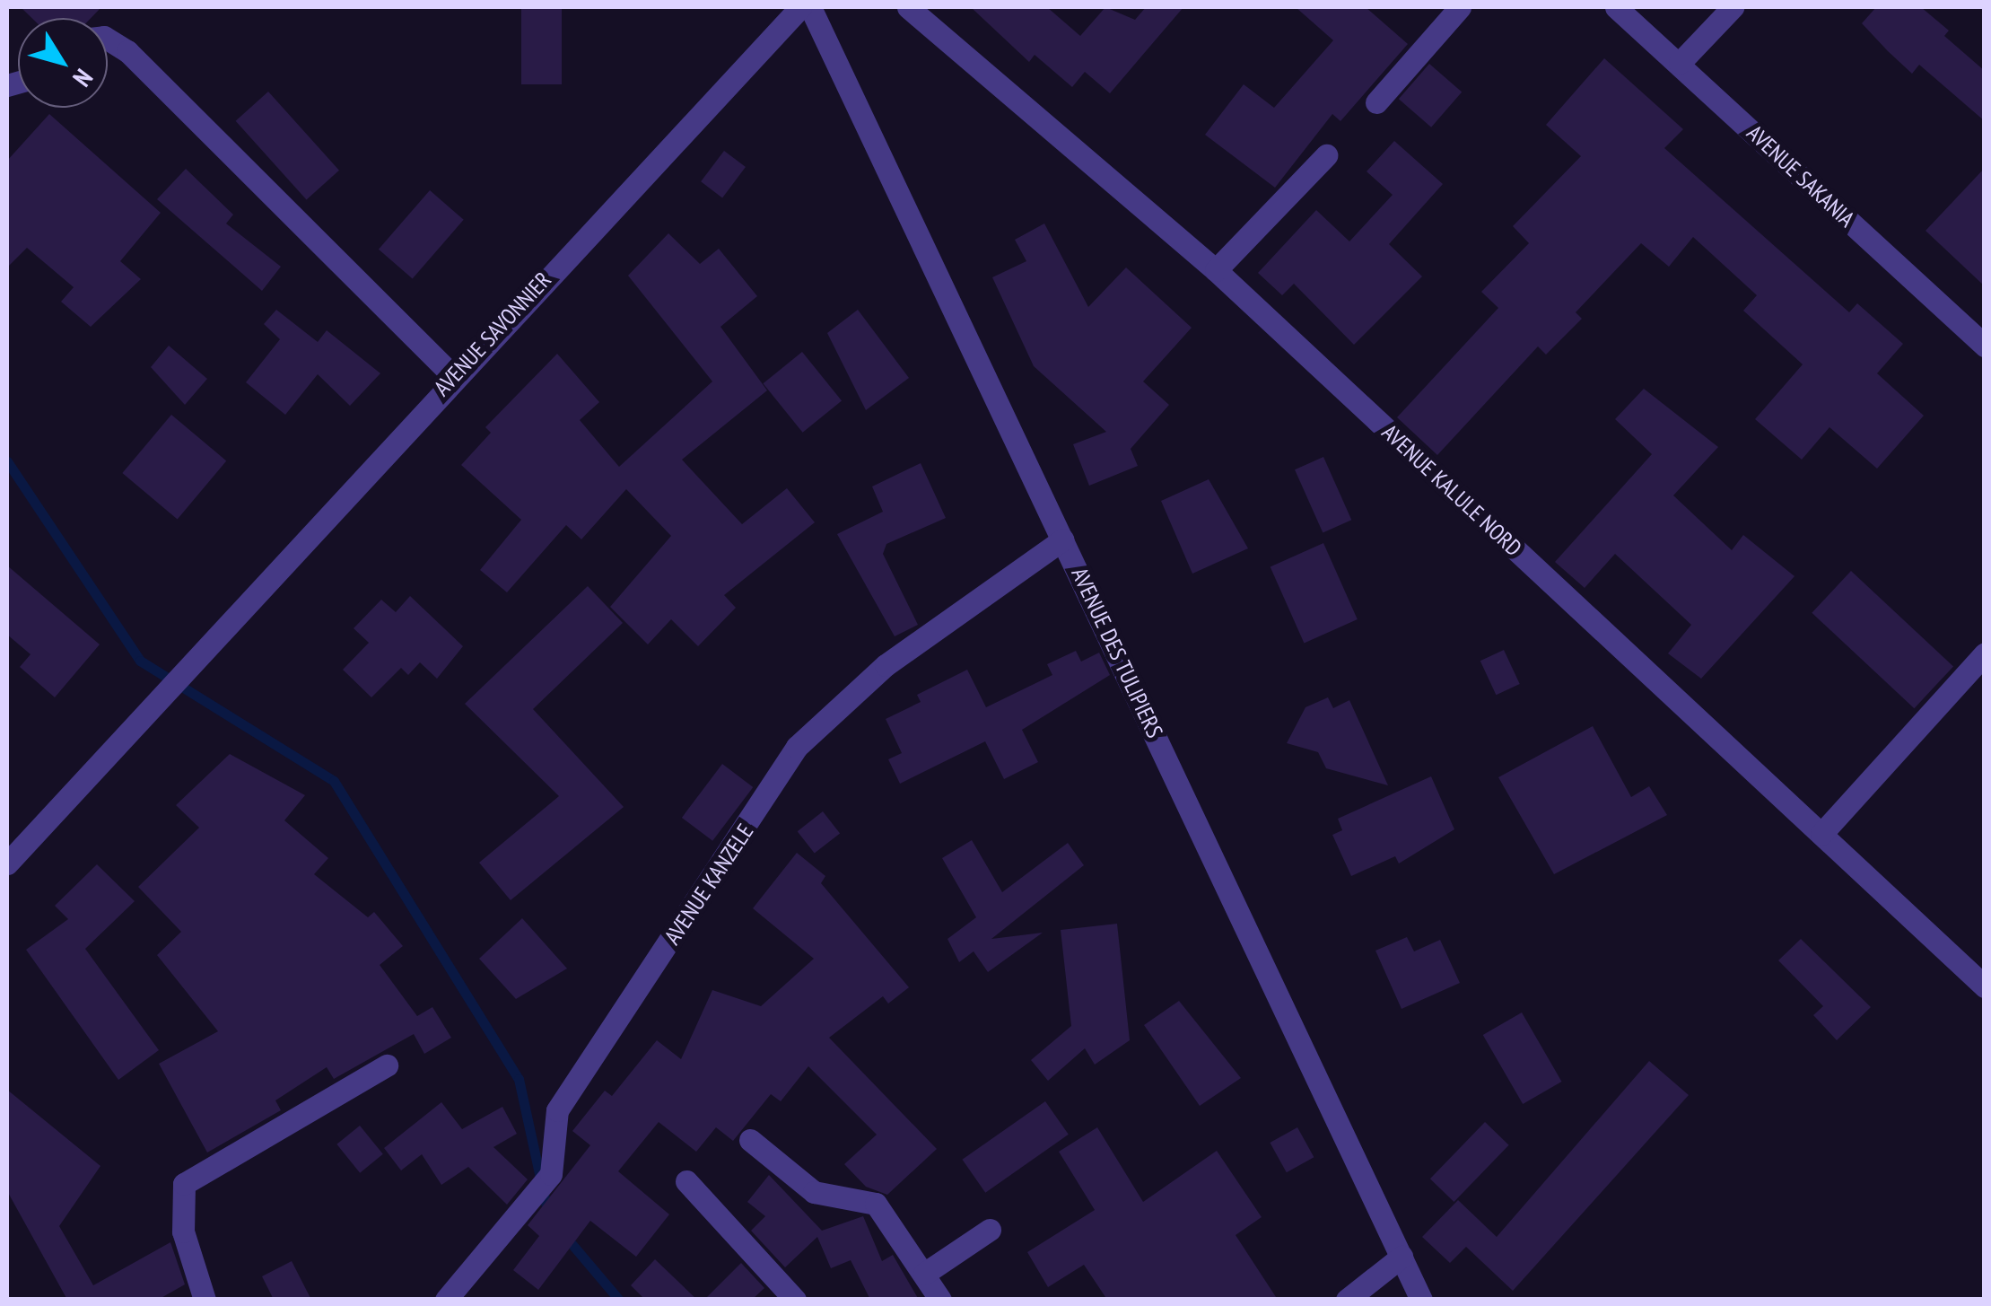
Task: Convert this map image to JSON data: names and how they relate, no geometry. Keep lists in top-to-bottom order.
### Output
{
  "streets": {
    "street": [
      "AVENUE SAKANIA",
      "AVENUE SAVONNIER",
      "AVENUE KALULE NORD",
      "AVENUE DES TULIPIERS",
      "AVENUE KANZELE"
    ]
  },
  "crossings": [
    ["AVENUE DES TULIPIERS", "AVENUE KANZELE"]
  ],
  "north": "bottom right"
}
